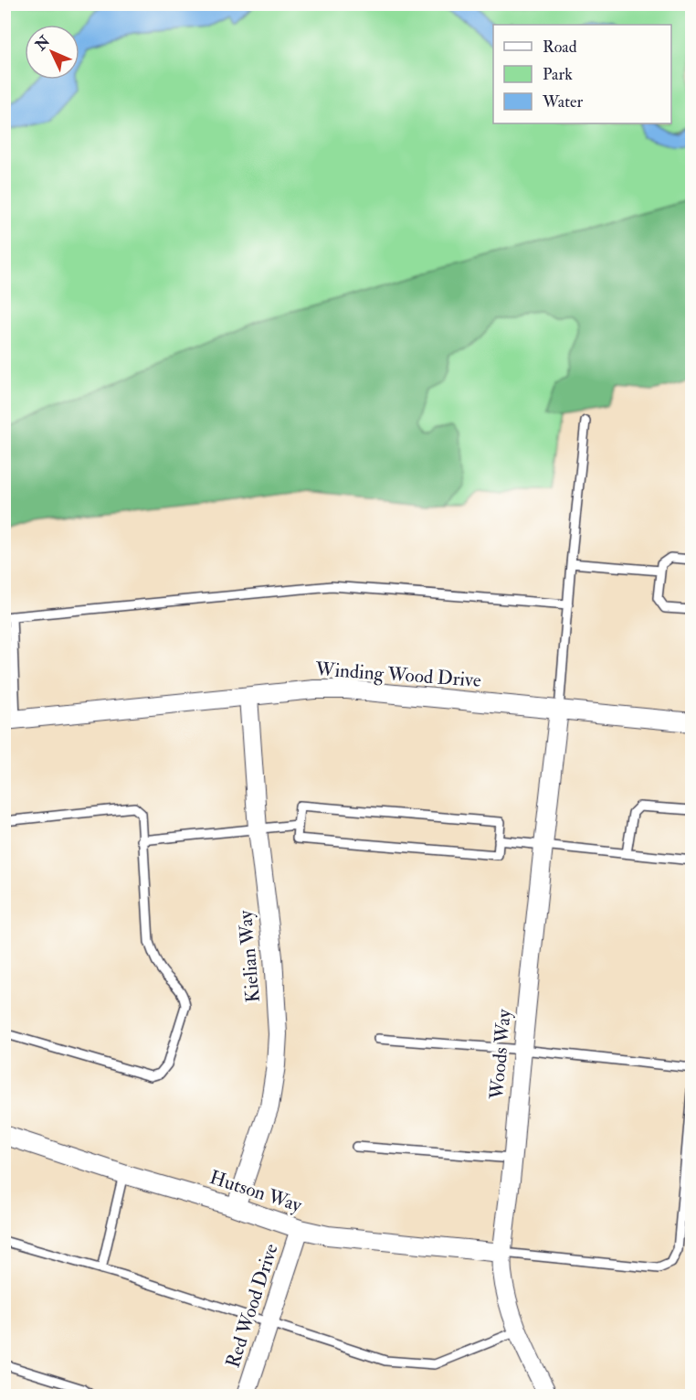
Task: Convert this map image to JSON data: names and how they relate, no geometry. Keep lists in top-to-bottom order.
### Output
{
  "streets": {
    "street": [
      "Winding Wood Drive",
      "Kielian Way",
      "Woods Way",
      "Hutson Way",
      "Red Wood Drive"
    ]
  },
  "crossings": [
    ["Winding Wood Drive", "Kielian Way"],
    ["Winding Wood Drive", "Woods Way"],
    ["Kielian Way", "Hutson Way"],
    ["Woods Way", "Hutson Way"],
    ["Hutson Way", "Red Wood Drive"]
  ],
  "legend": ["Road", "Park", "Water"],
  "north": "top left"
}
